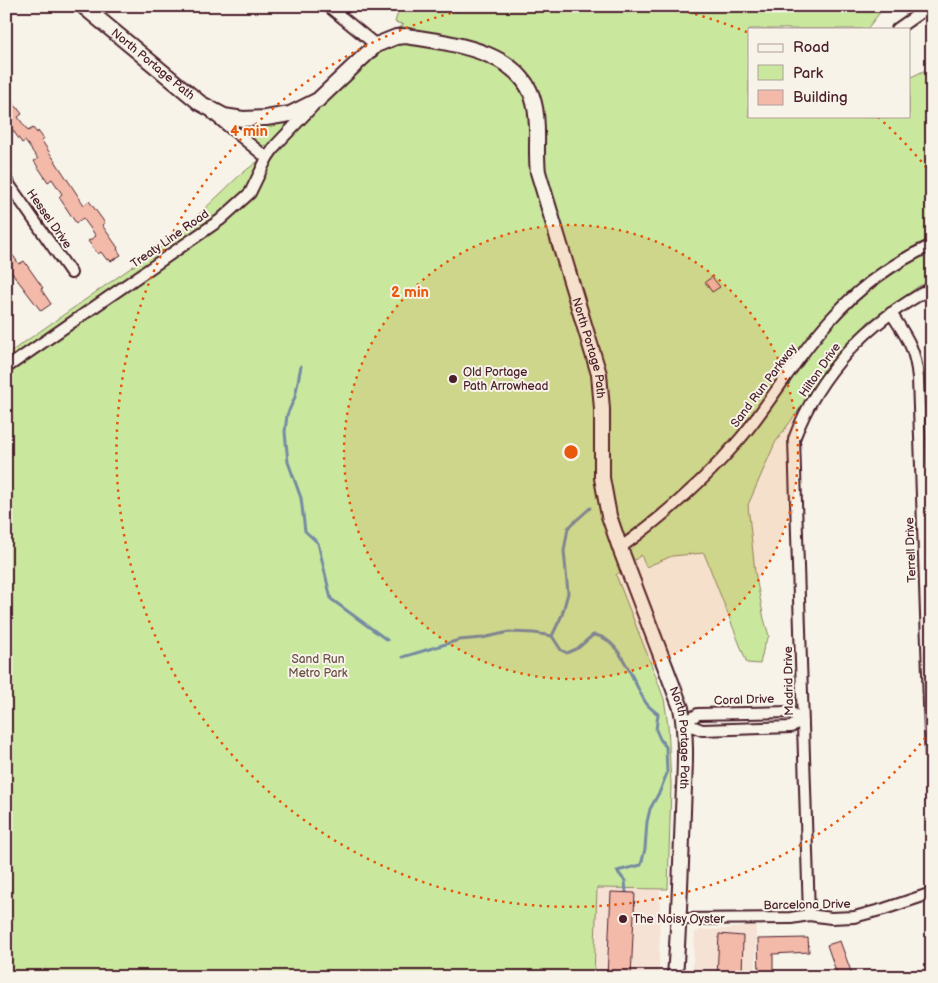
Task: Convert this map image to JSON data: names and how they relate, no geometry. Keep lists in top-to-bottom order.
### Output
{
  "streets": {
    "main road": ["North Portage Path"],
    "street": [
      "Hessel Drive",
      "Treaty Line Road",
      "Hilton Drive",
      "Sand Run Parkway",
      "Terrell Drive",
      "Madrid Drive",
      "Coral Drive",
      "Barcelona Drive"
    ]
  },
  "crossings": [
    ["North Portage Path", "Treaty Line Road"],
    ["North Portage Path", "Sand Run Parkway"],
    ["North Portage Path", "Coral Drive"],
    ["North Portage Path", "Barcelona Drive"],
    ["Hilton Drive", "Terrell Drive"],
    ["Hilton Drive", "Madrid Drive"],
    ["Madrid Drive", "Coral Drive"],
    ["Madrid Drive", "Barcelona Drive"]
  ],
  "parks": ["Sand Run Metro Park"],
  "places": ["Old Portage Path Arrowhead", "The Noisy Oyster"],
  "legend": ["Road", "Park", "Building"],
  "rings": ["4 min", "2 min"]
}
